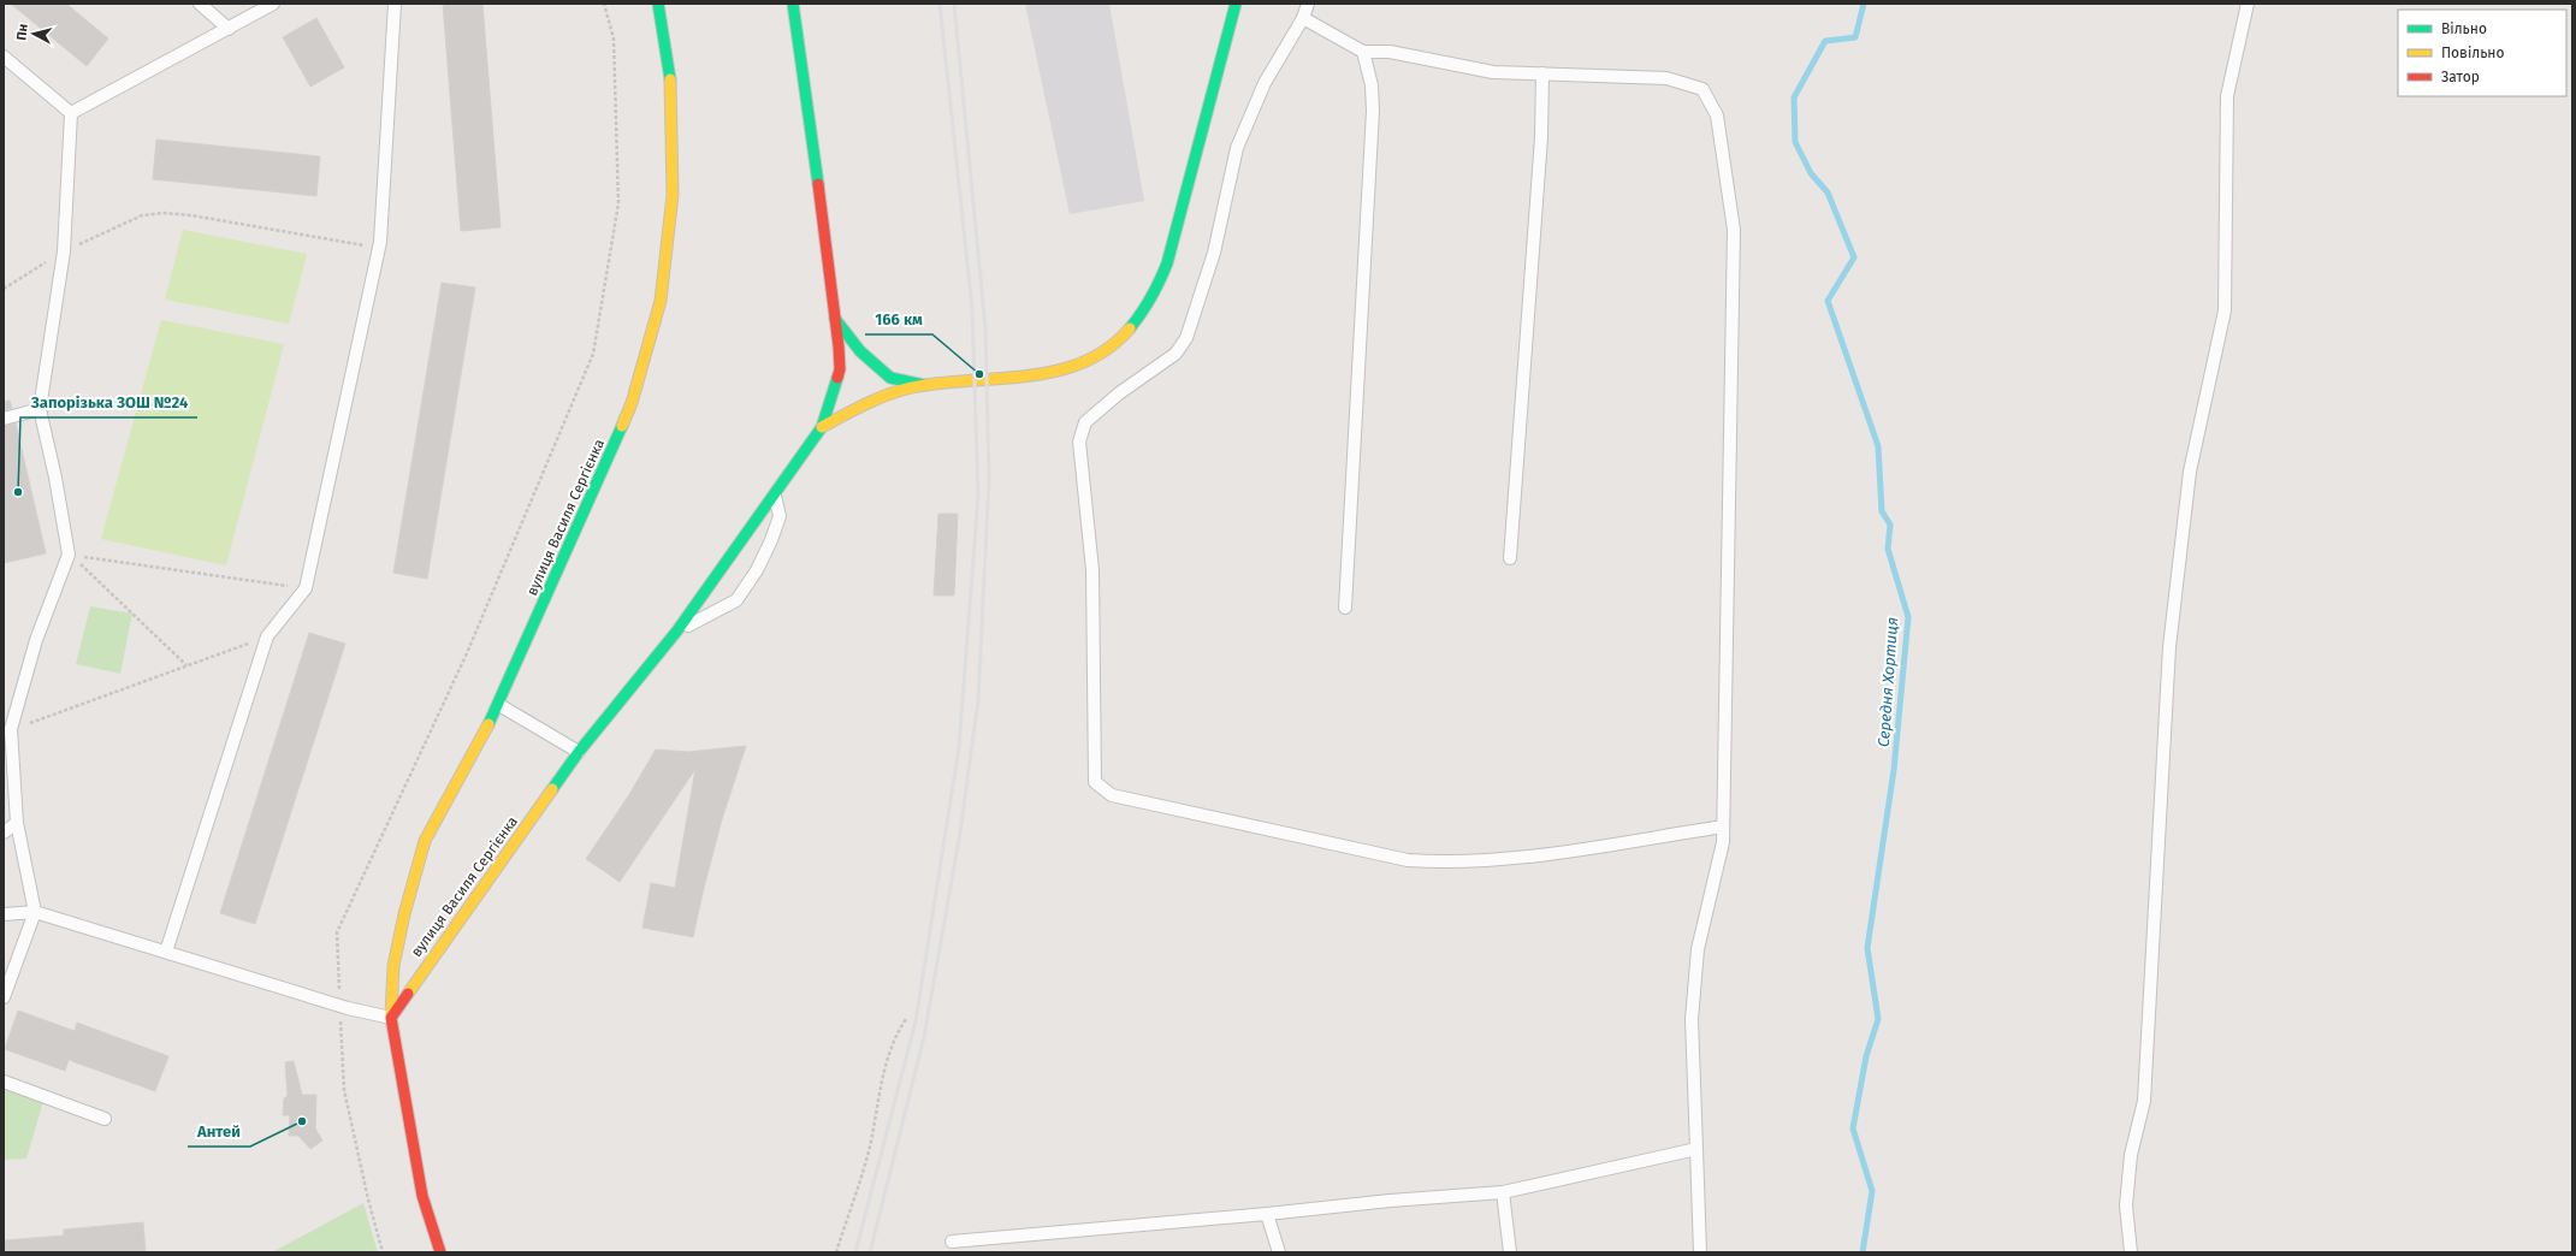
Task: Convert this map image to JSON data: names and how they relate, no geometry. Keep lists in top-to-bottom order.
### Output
{
  "streets": {
    "street": ["вулиця Василя Сергієнка"]
  },
  "water": ["Середня Хортиця"],
  "places": ["166 км", "Запорізька ЗОШ №24", "Антей"],
  "legend": ["Вільно", "Повільно", "Затор"],
  "north": "left"
}
